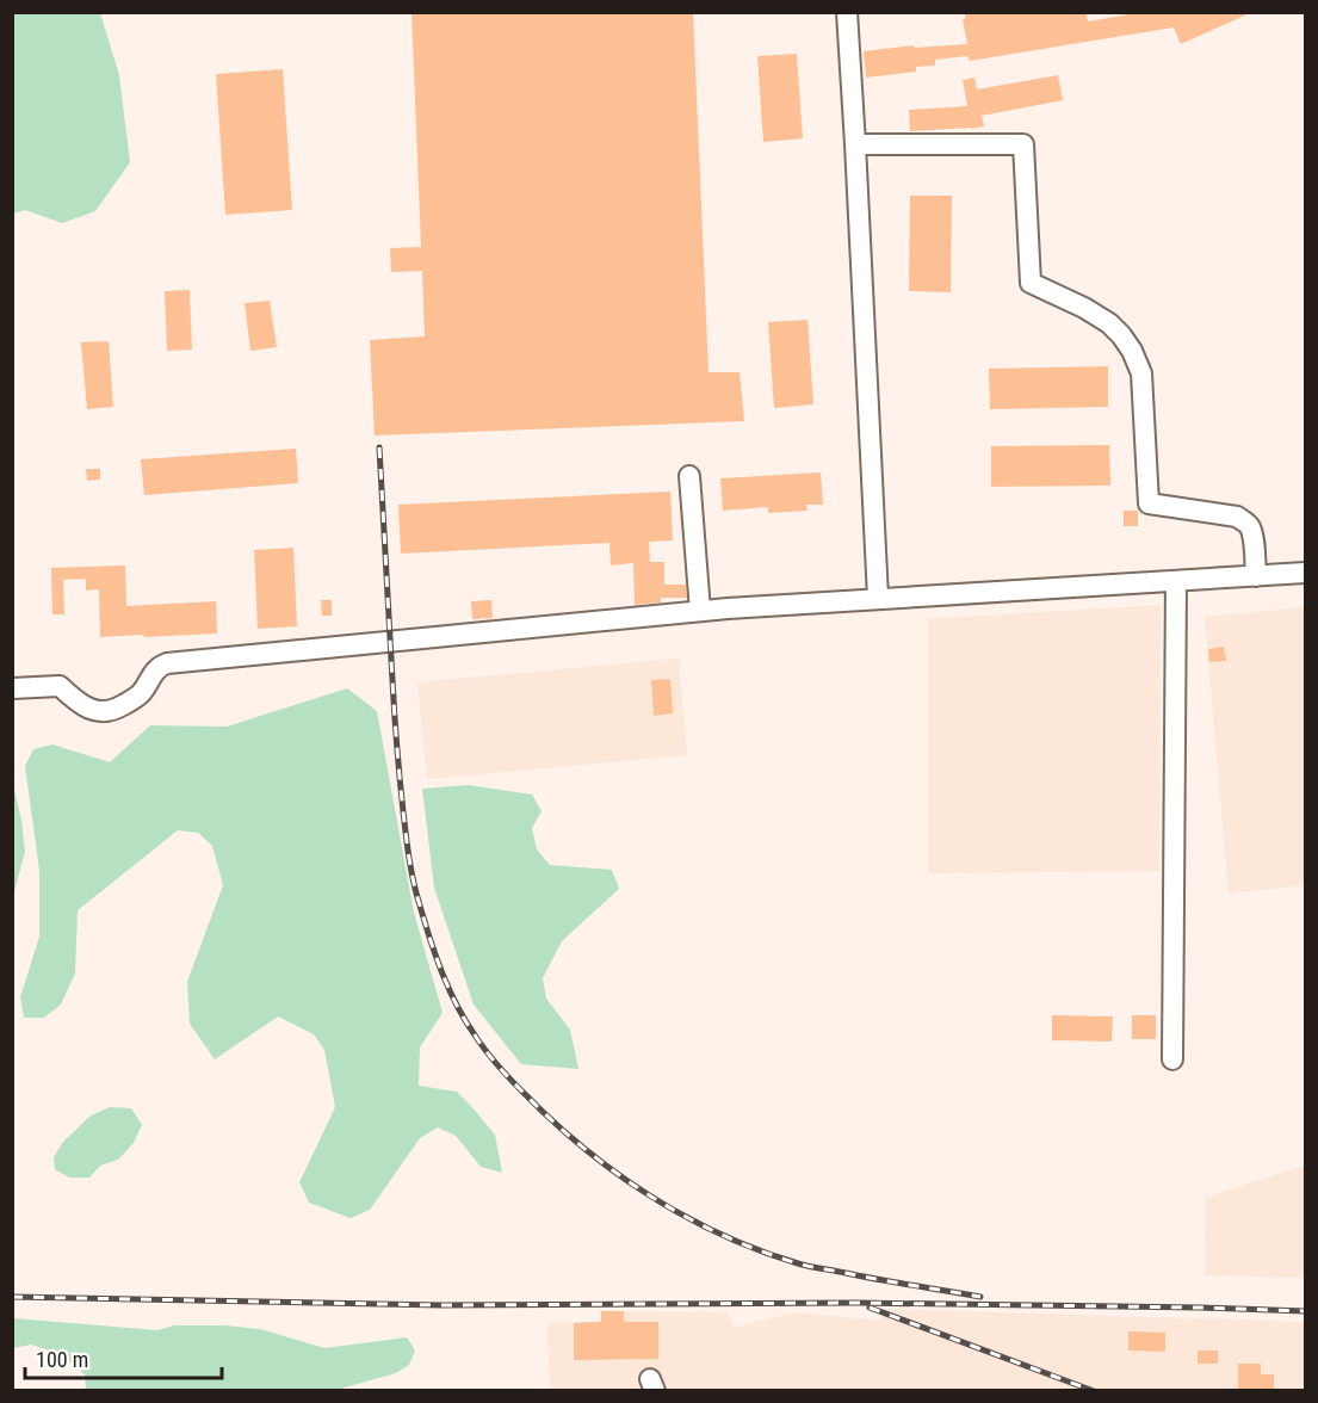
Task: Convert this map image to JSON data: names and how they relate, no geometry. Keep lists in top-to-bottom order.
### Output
{
  "scale_bar": "100 m"
}
